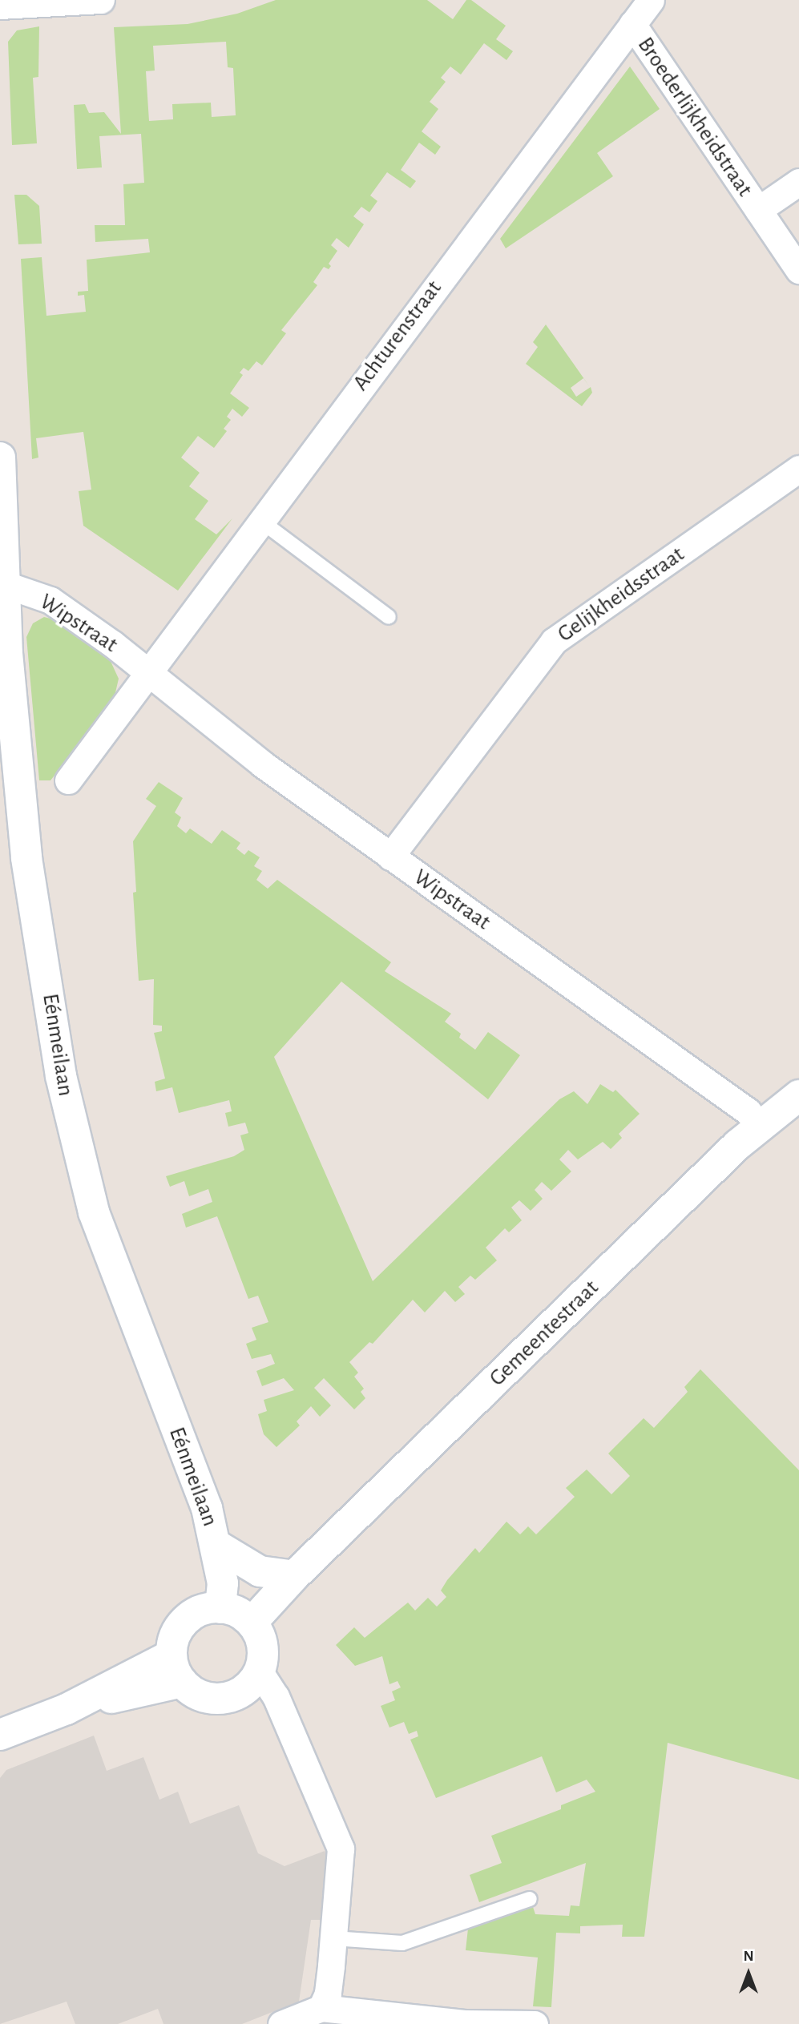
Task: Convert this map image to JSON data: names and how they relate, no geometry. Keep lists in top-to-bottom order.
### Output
{
  "streets": {
    "street": [
      "Broederlijkheidstraat",
      "Achturenstraat",
      "Gelijkheidsstraat",
      "Wipstraat",
      "Eénmeilaan",
      "Gemeentestraat"
    ]
  },
  "crossings": [
    ["Broederlijkheidstraat", "Achturenstraat"],
    ["Achturenstraat", "Wipstraat"],
    ["Gelijkheidsstraat", "Wipstraat"],
    ["Wipstraat", "Eénmeilaan"],
    ["Wipstraat", "Gemeentestraat"],
    ["Eénmeilaan", "Gemeentestraat"]
  ],
  "north": "top"
}
